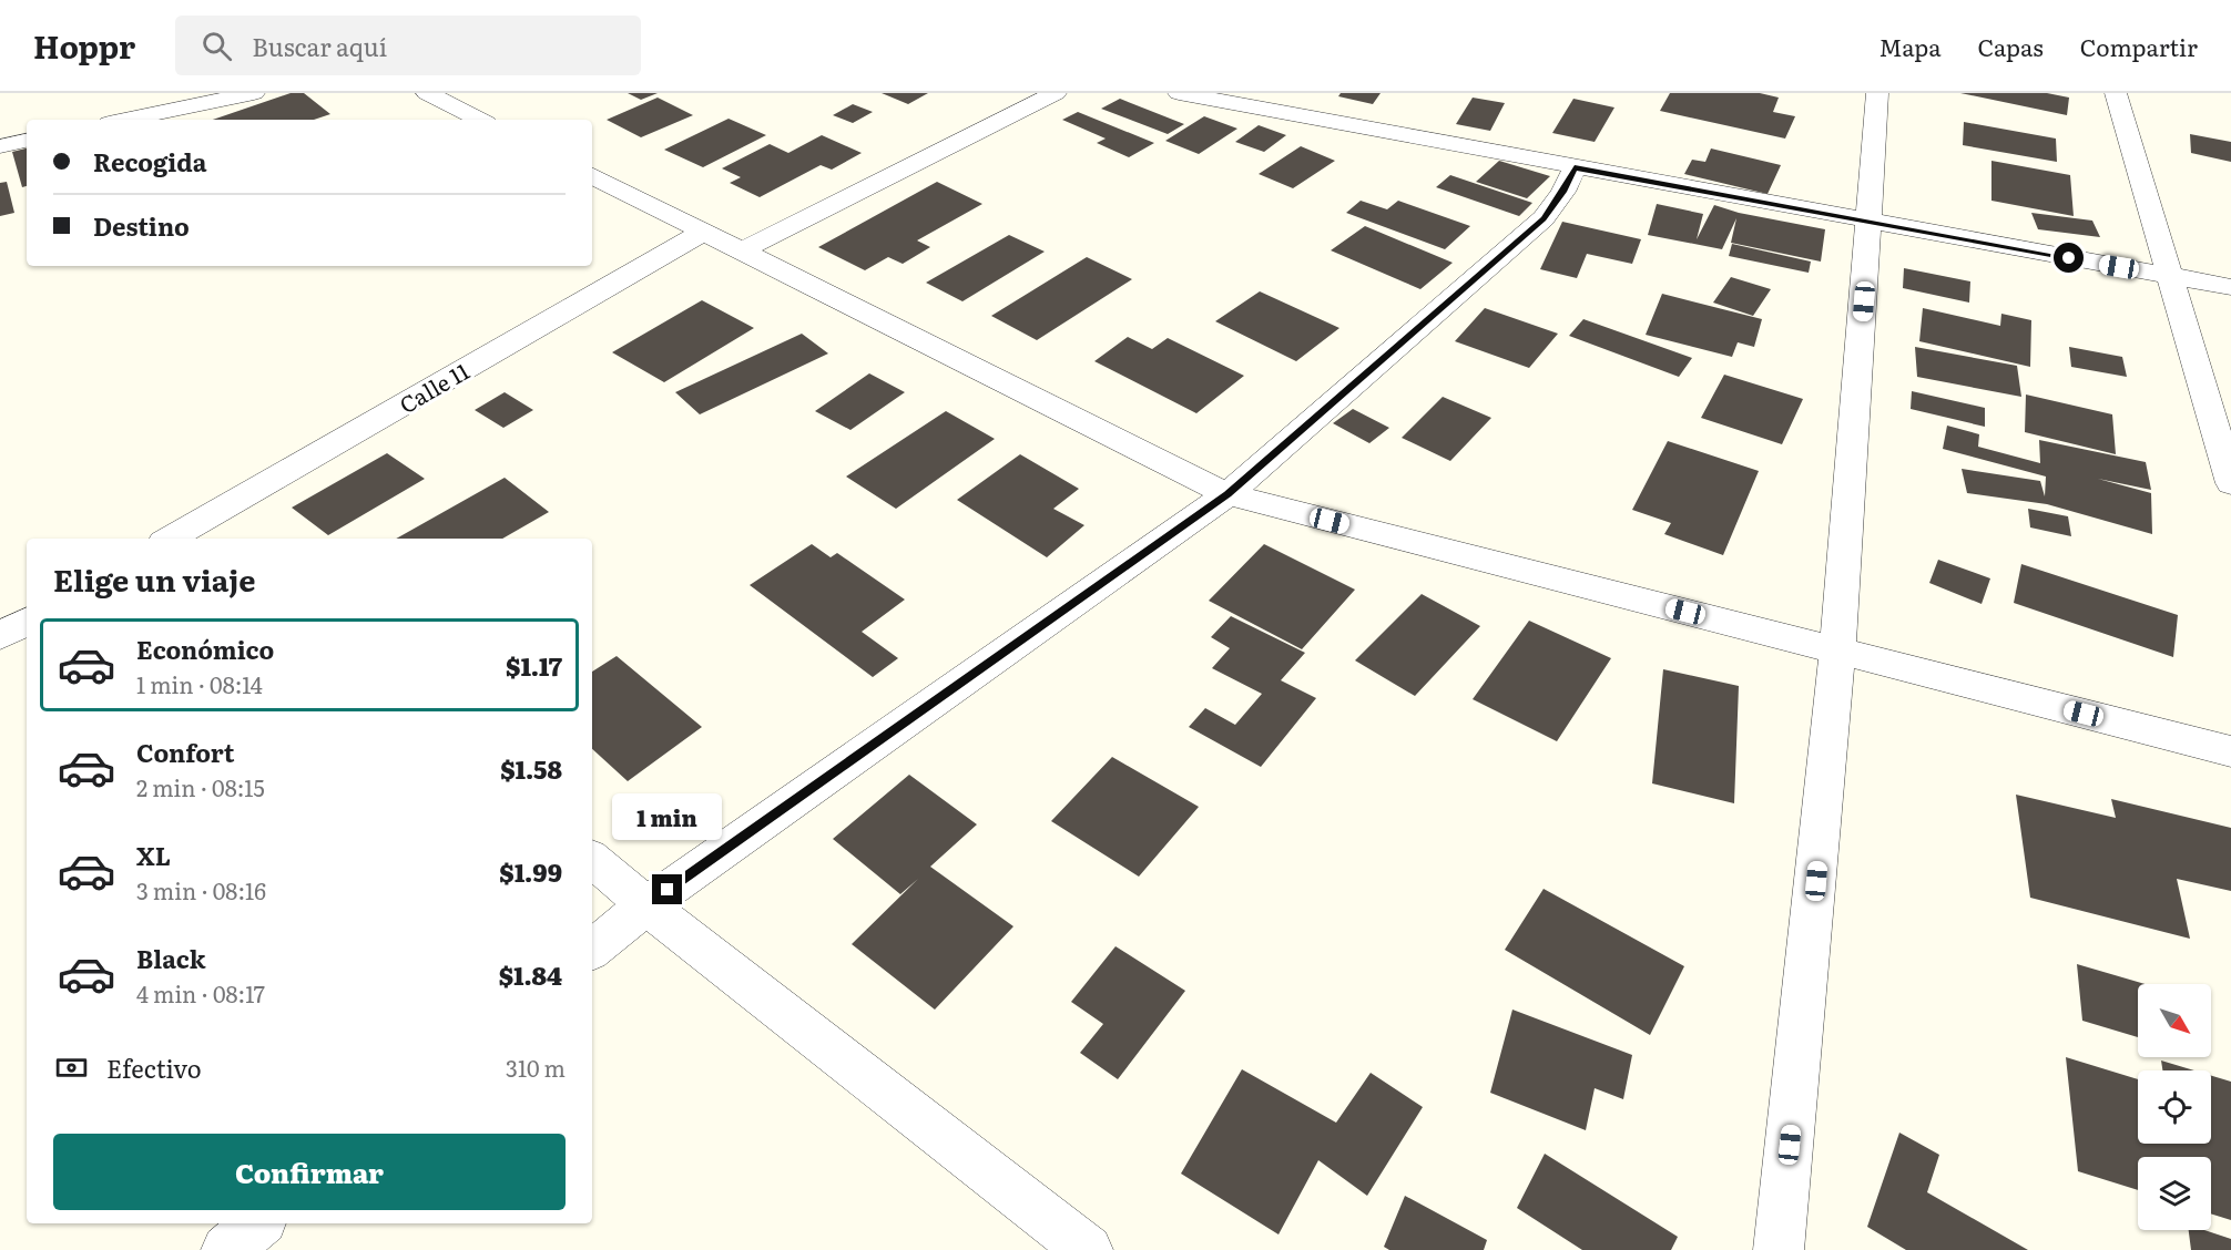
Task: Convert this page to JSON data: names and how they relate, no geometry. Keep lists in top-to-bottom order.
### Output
{
  "streets": {
    "street": ["Calle 11"]
  },
  "north": "bottom right",
  "page": {
    "header": "Hoppr",
    "search": "Buscar aquí",
    "nav": ["Mapa", "Capas", "Compartir"],
    "banner": ["Recogida", "Destino"],
    "heading": "Elige un viaje",
    "list": [
      {
        "name": "Económico",
        "note": "1 min · 08:14",
        "value": "$1.17"
      },
      {
        "name": "Confort",
        "note": "2 min · 08:15",
        "value": "$1.58"
      },
      {
        "name": "XL",
        "note": "3 min · 08:16",
        "value": "$1.99"
      },
      {
        "name": "Black",
        "note": "4 min · 08:17",
        "value": "$1.84"
      }
    ],
    "bubble": "1 min",
    "pay": ["Efectivo", "310 m"],
    "buttons": "Confirmar"
  }
}
